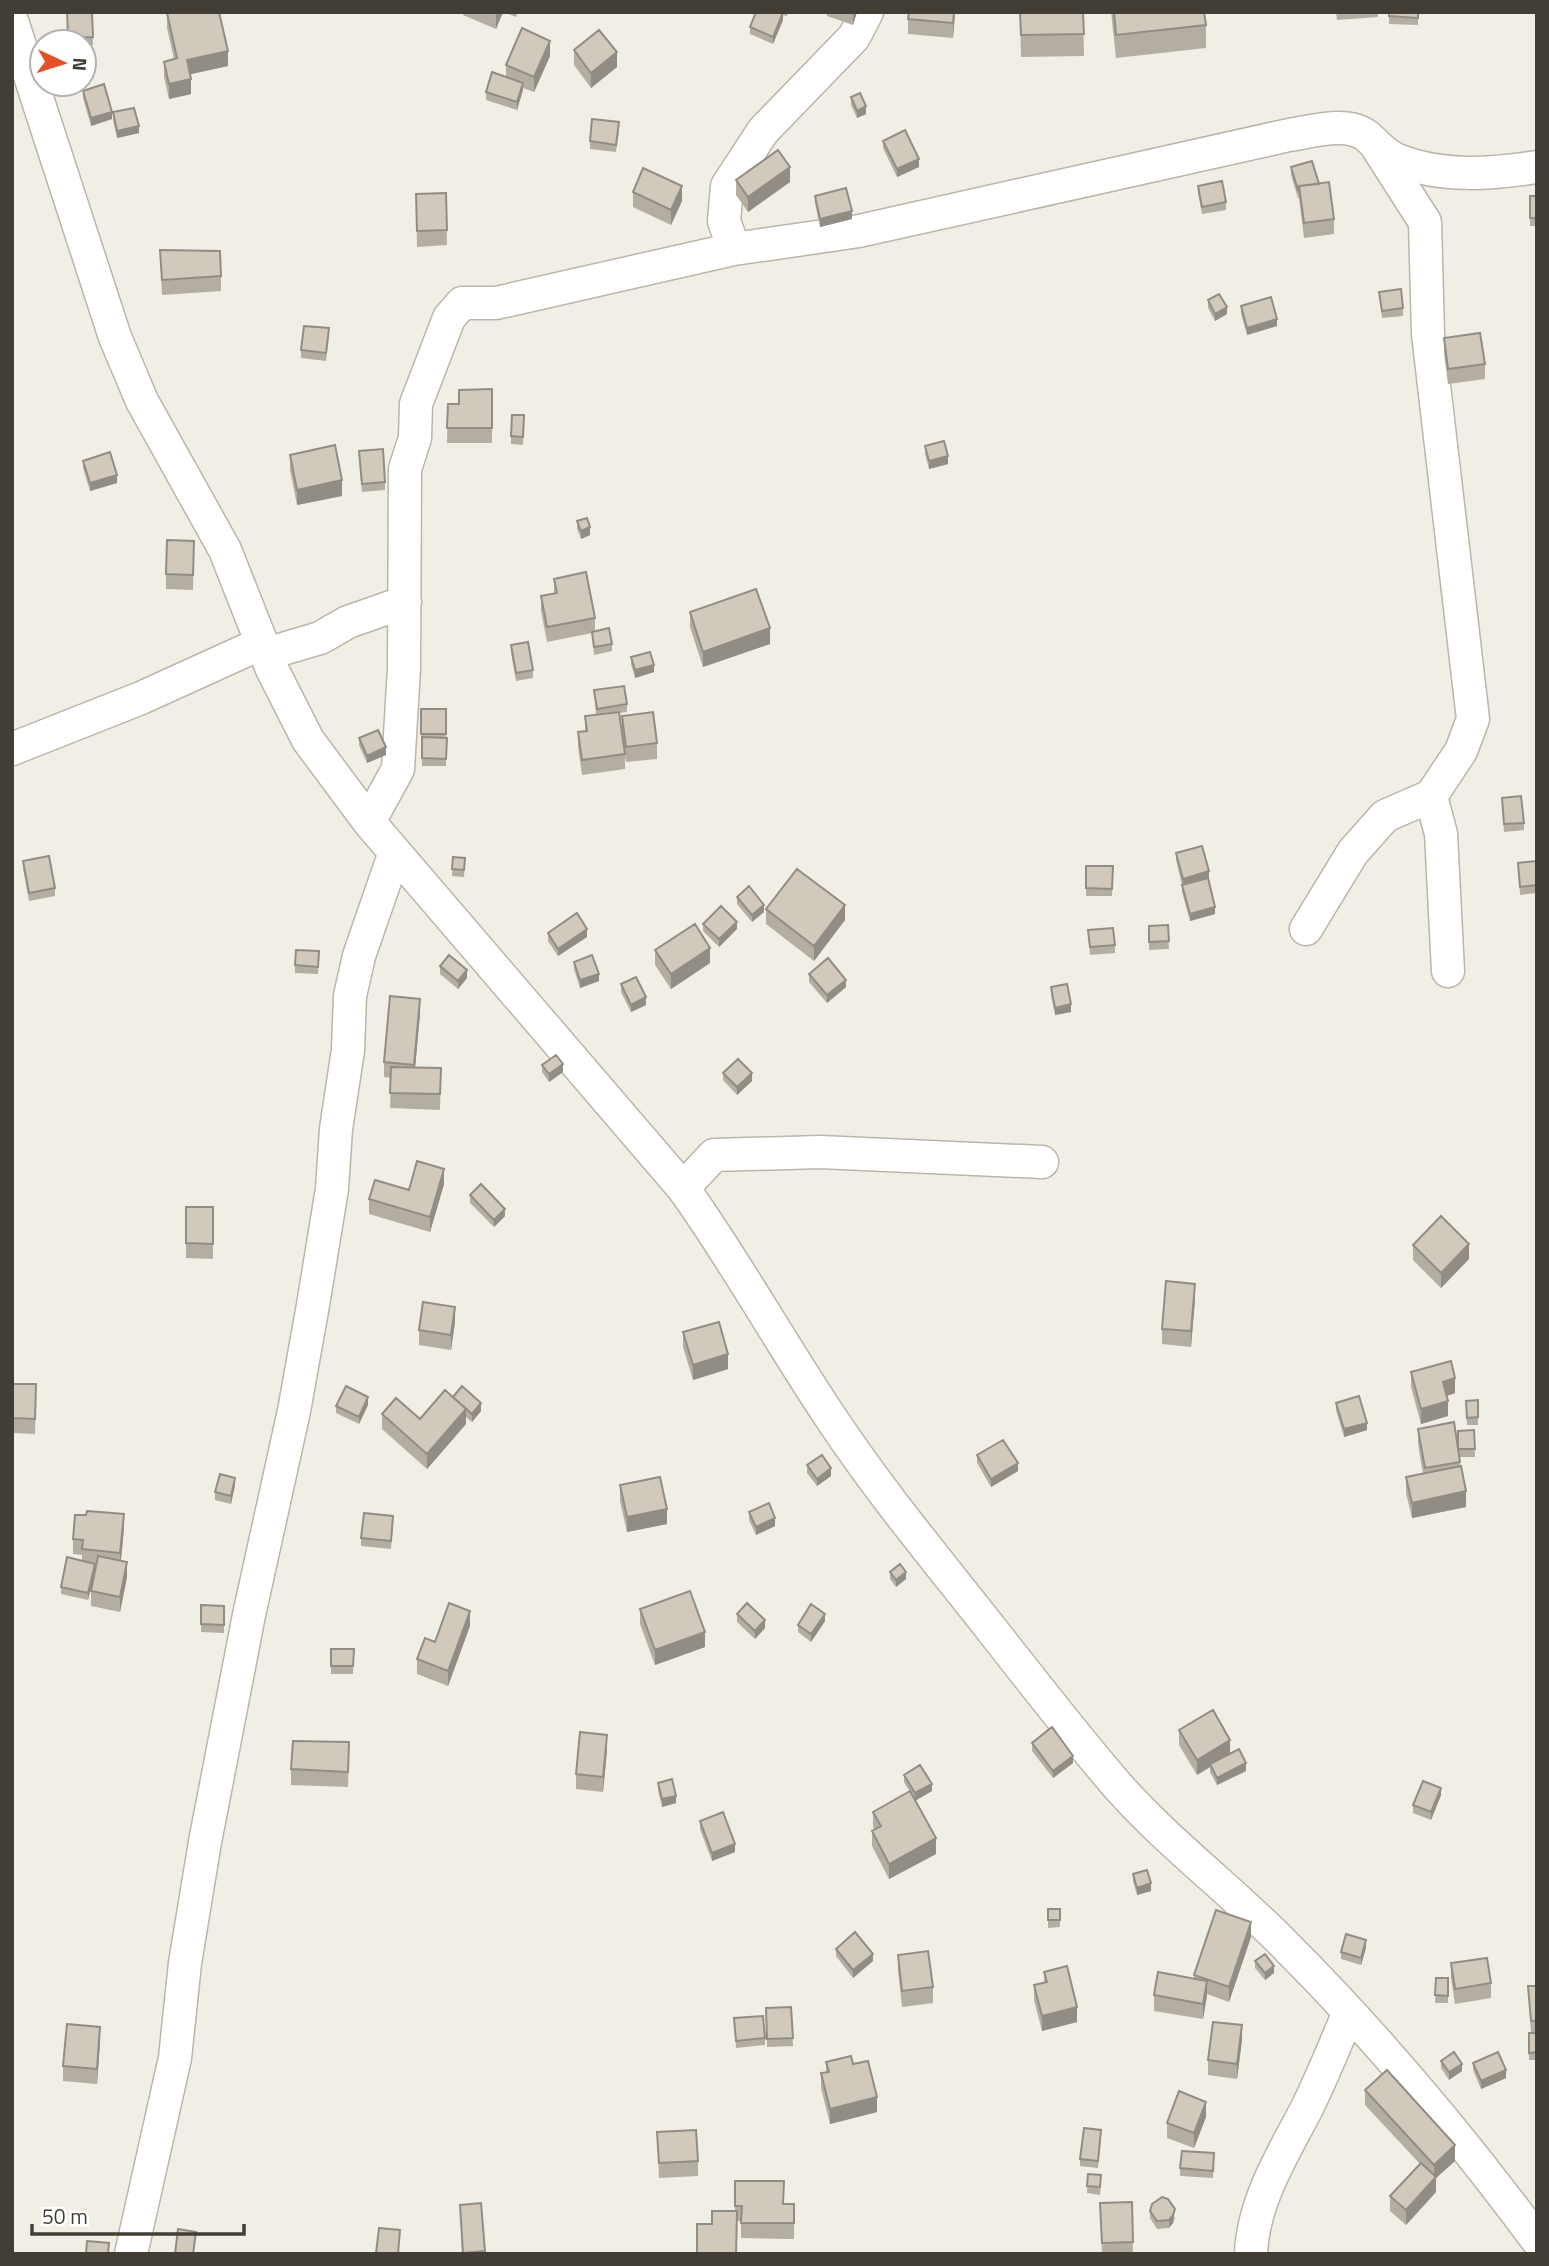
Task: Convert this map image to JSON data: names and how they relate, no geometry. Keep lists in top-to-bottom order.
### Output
{
  "scale_bar": "50 m",
  "north": "right"
}
